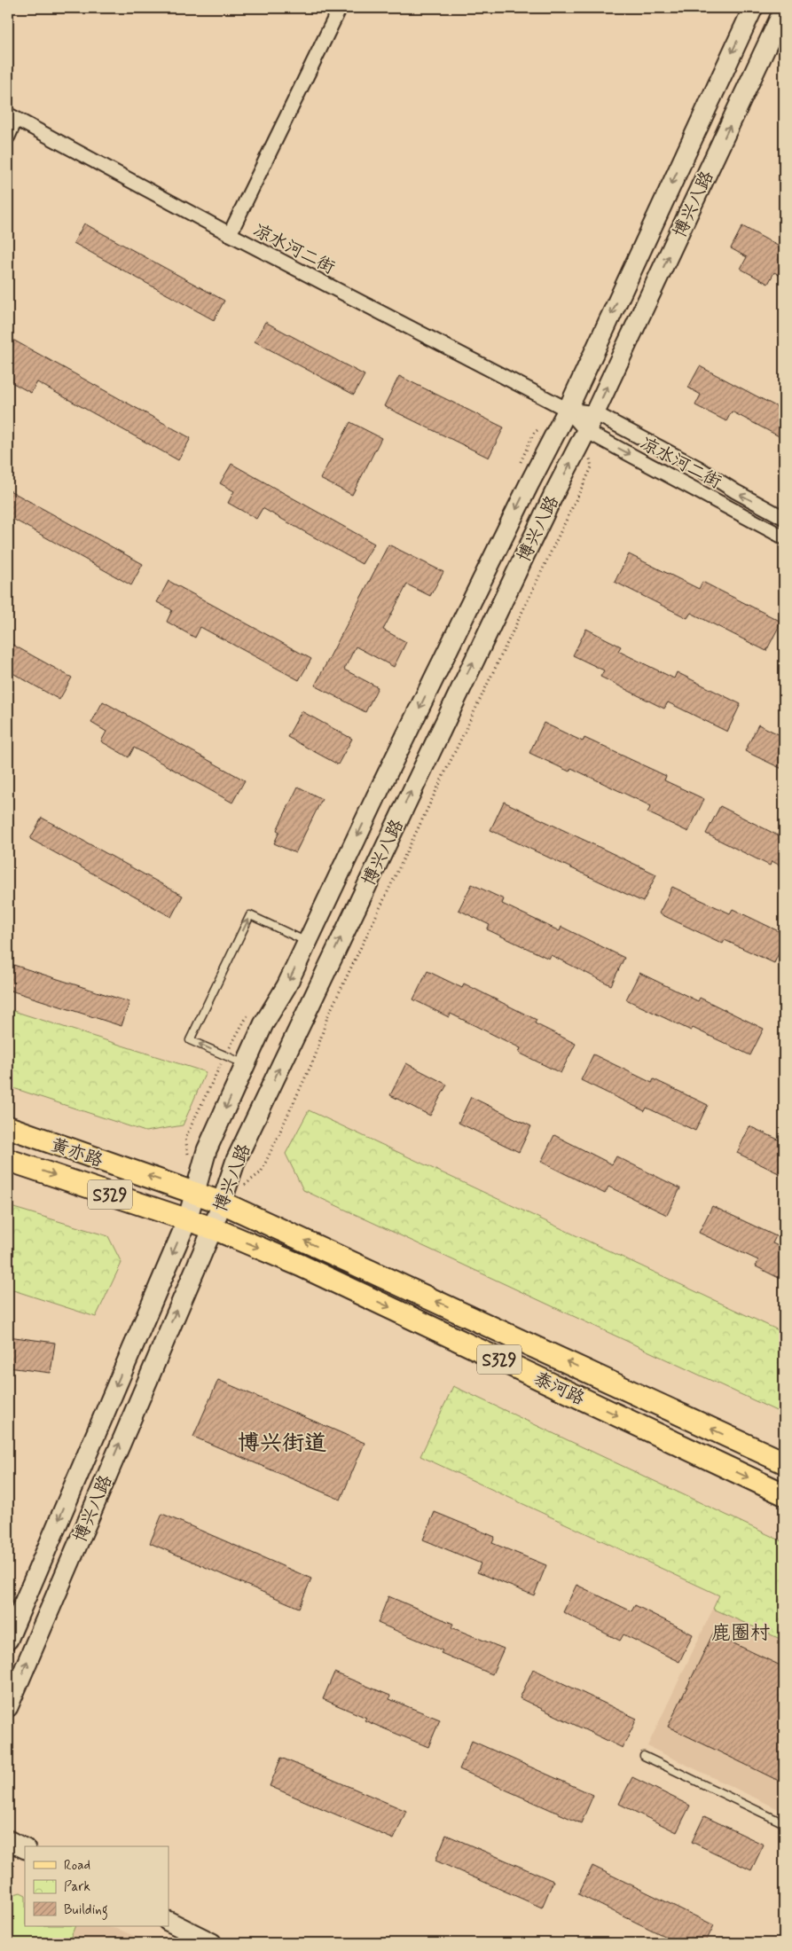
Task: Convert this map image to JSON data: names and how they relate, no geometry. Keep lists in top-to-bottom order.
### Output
{
  "streets": {
    "main road": ["黄亦路", "S329", "泰河路"],
    "street": ["博兴八路", "凉水河二街"]
  },
  "crossings": [
    ["博兴八路", "凉水河二街"],
    ["博兴八路", "黄亦路"],
    ["博兴八路", "泰河路"],
    ["黄亦路", "泰河路"]
  ],
  "districts": ["博兴街道", "鹿圈村"],
  "legend": ["Road", "Park", "Building"]
}
